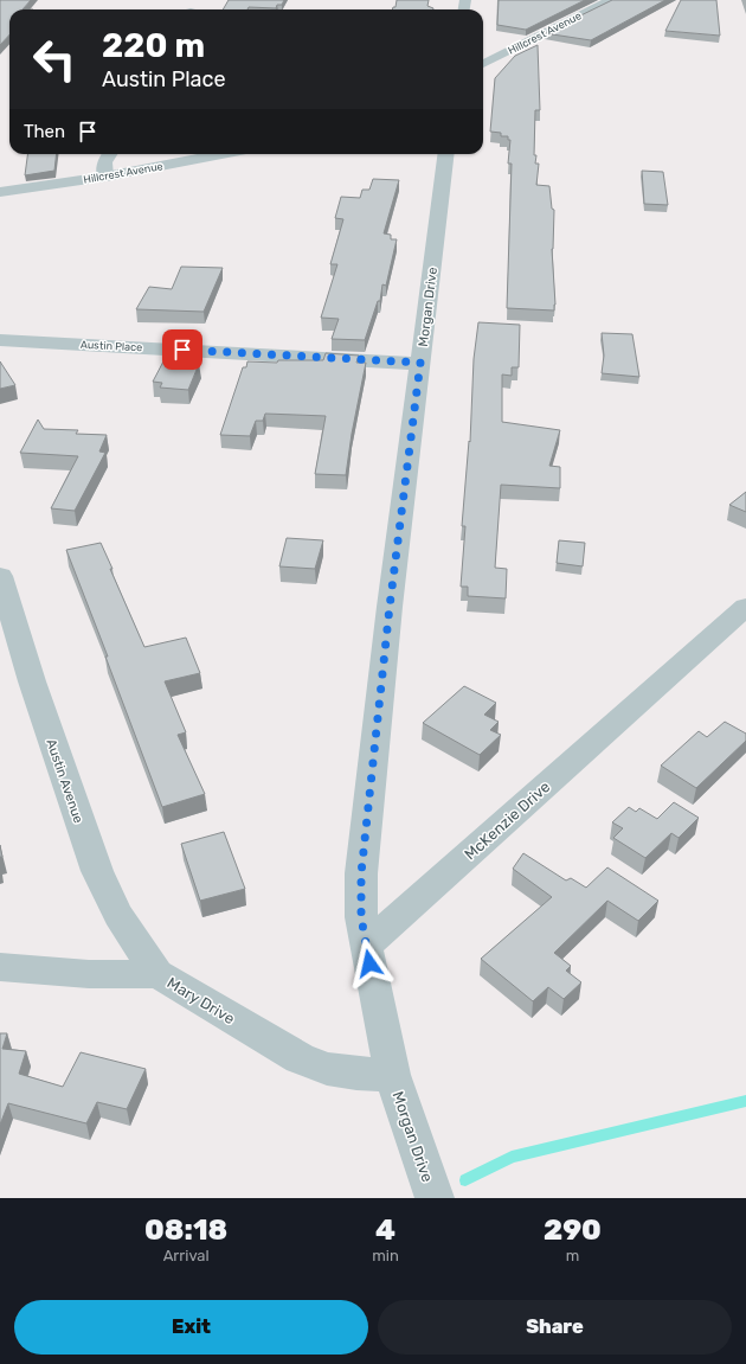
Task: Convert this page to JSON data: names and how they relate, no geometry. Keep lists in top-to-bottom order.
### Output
{
  "streets": {
    "street": [
      "Hillcrest Avenue",
      "Morgan Drive",
      "Austin Place",
      "Austin Avenue",
      "McKenzie Drive",
      "Mary Drive"
    ]
  },
  "crossings": [
    ["Morgan Drive", "Austin Place"],
    ["Morgan Drive", "McKenzie Drive"],
    ["Morgan Drive", "Mary Drive"],
    ["Austin Avenue", "Mary Drive"]
  ],
  "page": {
    "turn": ["220 m", "Austin Place"],
    "then": "Then",
    "eta": [
      "08:18",
      "Arrival",
      "4",
      "min",
      "290",
      "m"
    ],
    "buttons": ["Exit", "Share"]
  }
}
